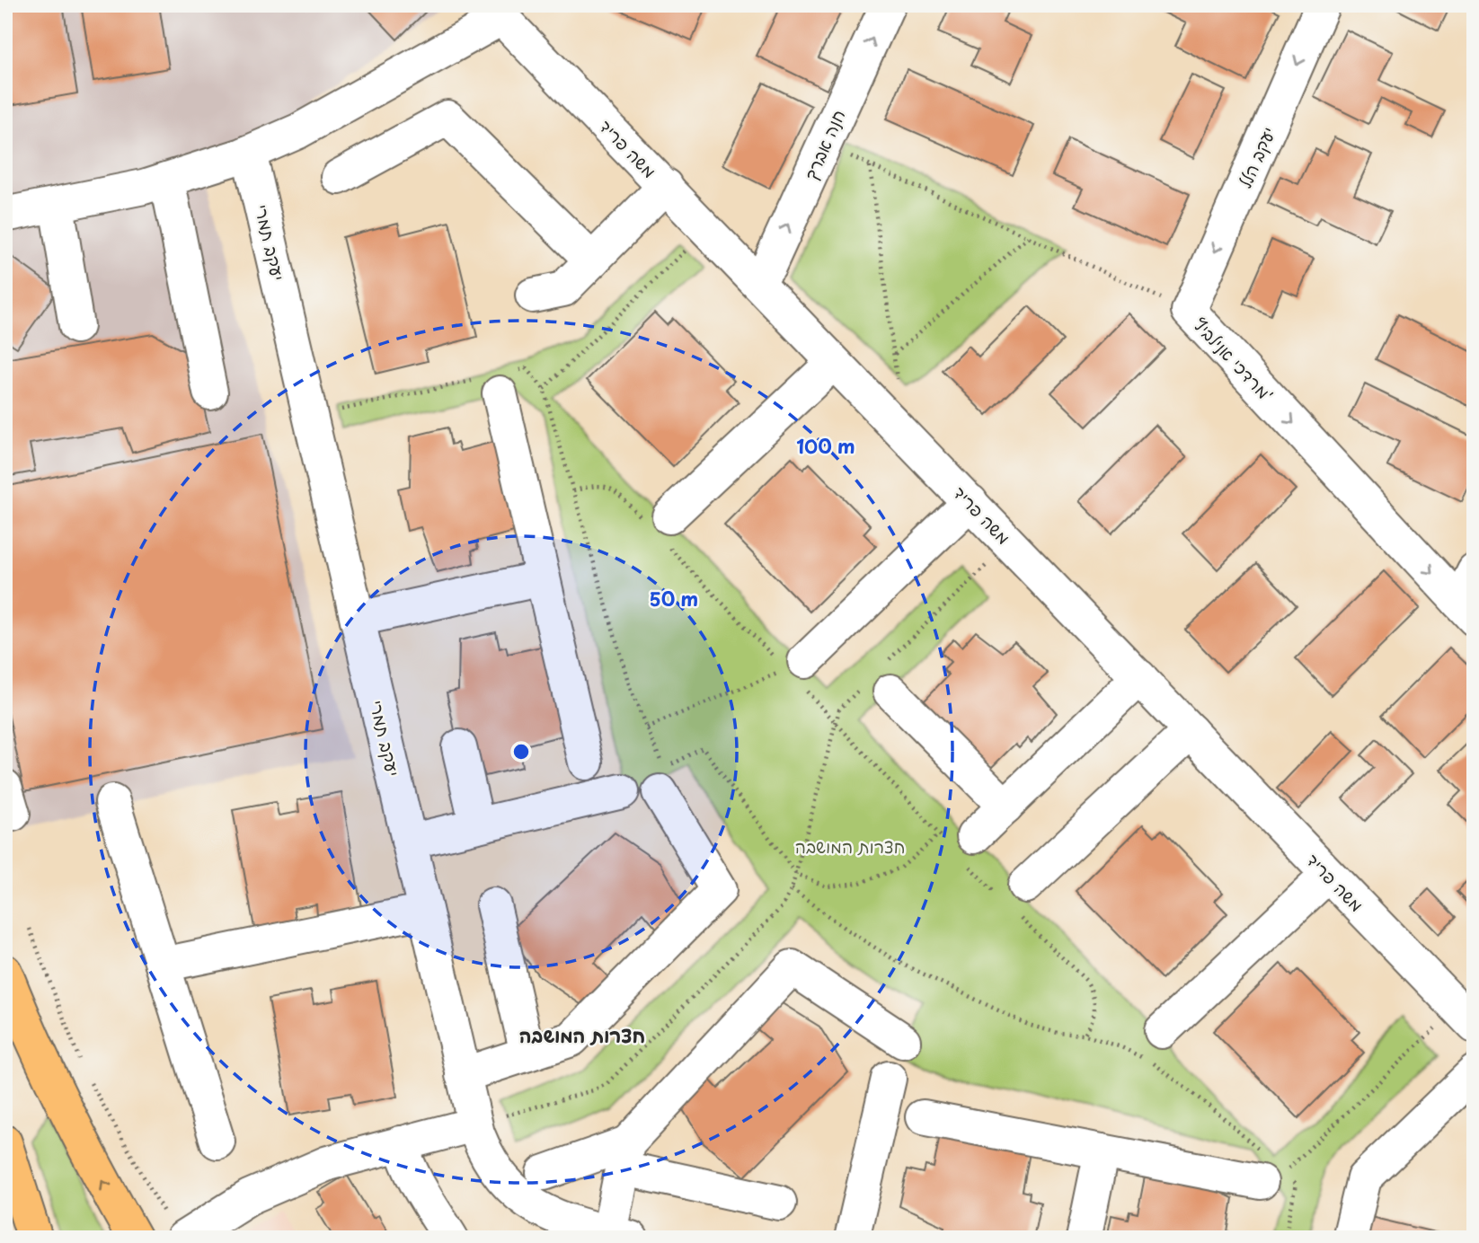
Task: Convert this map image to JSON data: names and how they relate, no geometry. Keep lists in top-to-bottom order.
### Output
{
  "streets": {
    "street": [
      "חנה אברך",
      "משה פריד",
      "יעקב הלל",
      "יעקב תמרי",
      "מרדכי אנילביץ'"
    ]
  },
  "crossings": [
    ["חנה אברך", "משה פריד"],
    ["חנה אברך", "מרדכי אנילביץ'"],
    ["יעקב הלל", "מרדכי אנילביץ'"]
  ],
  "one_way": ["חנה אברך", "יעקב הלל", "מרדכי אנילביץ'"],
  "districts": ["חצרות המושבה"],
  "parks": ["חצרות המושבה"],
  "rings": ["100 m", "50 m"]
}
